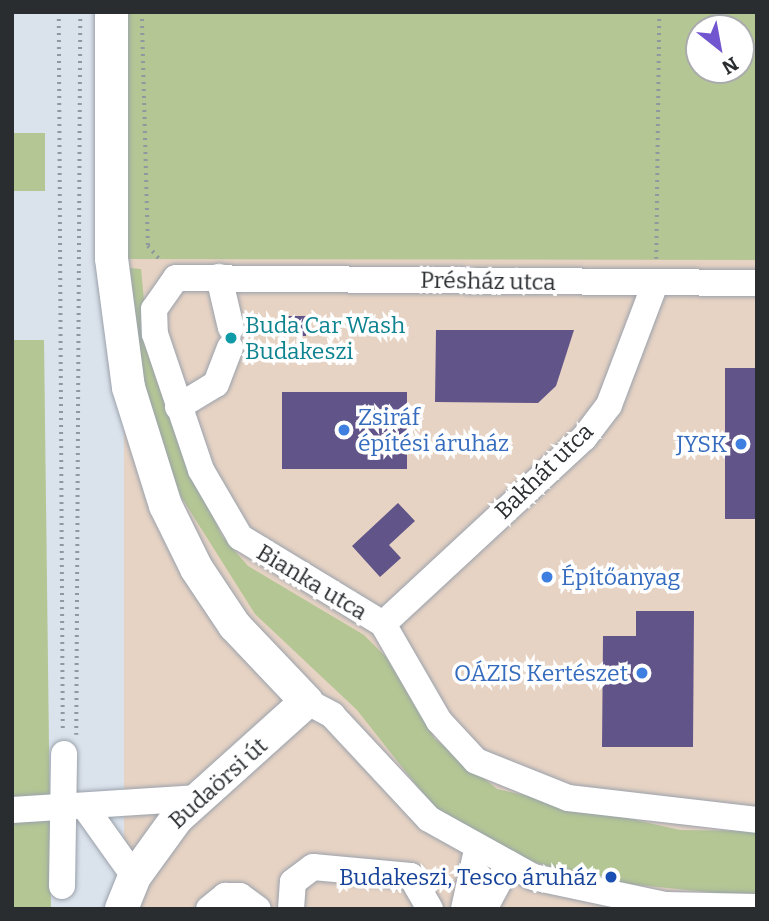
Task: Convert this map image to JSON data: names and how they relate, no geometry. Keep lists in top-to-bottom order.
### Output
{
  "streets": {
    "main road": ["Budaörsi út"],
    "street": ["Présház utca", "Bakhát utca", "Bianka utca"]
  },
  "crossings": [
    ["Présház utca", "Bakhát utca"],
    ["Bakhát utca", "Bianka utca"]
  ],
  "places": [
    "Buda Car Wash Budakeszi",
    "Zsiráf építési áruház",
    "JYSK",
    "Építőanyag",
    "OÁZIS Kertészet",
    "Budakeszi, Tesco áruház"
  ],
  "north": "bottom right"
}
